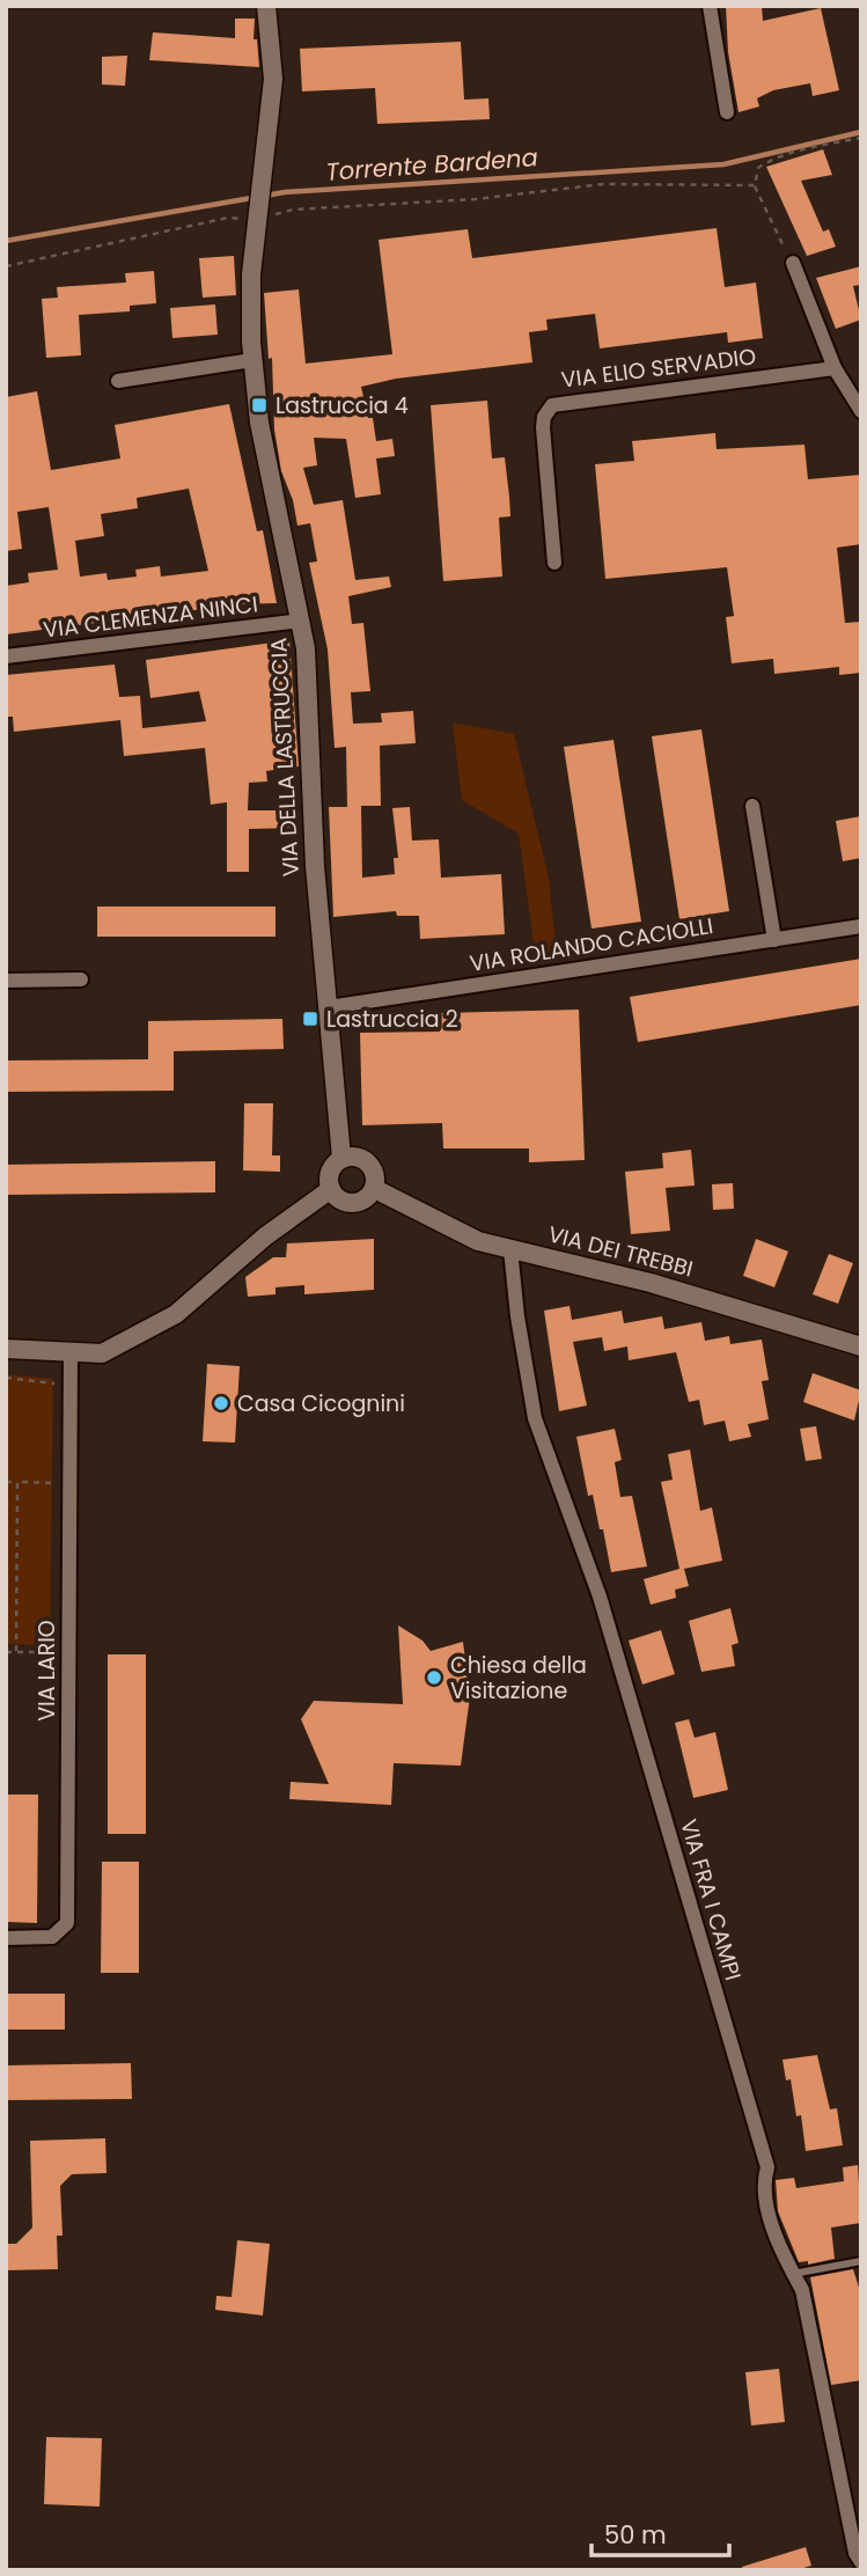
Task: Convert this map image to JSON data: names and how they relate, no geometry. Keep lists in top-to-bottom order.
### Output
{
  "streets": {
    "street": [
      "VIA ELIO SERVADIO",
      "VIA CLEMENZA NINCI",
      "VIA DELLA LASTRUCCIA",
      "VIA ROLANDO CACIOLLI",
      "VIA DEI TREBBI",
      "VIA LARIO",
      "VIA FRA I CAMPI"
    ]
  },
  "crossings": [
    ["VIA CLEMENZA NINCI", "VIA DELLA LASTRUCCIA"],
    ["VIA DELLA LASTRUCCIA", "VIA ROLANDO CACIOLLI"],
    ["VIA DELLA LASTRUCCIA", "VIA DEI TREBBI"],
    ["VIA DEI TREBBI", "VIA FRA I CAMPI"]
  ],
  "water": ["Torrente Bardena"],
  "places": {
    "transit": ["Lastruccia 4", "Lastruccia 2"],
    "other": ["Casa Cicognini", "Chiesa della Visitazione"]
  },
  "scale_bar": "50 m"
}
